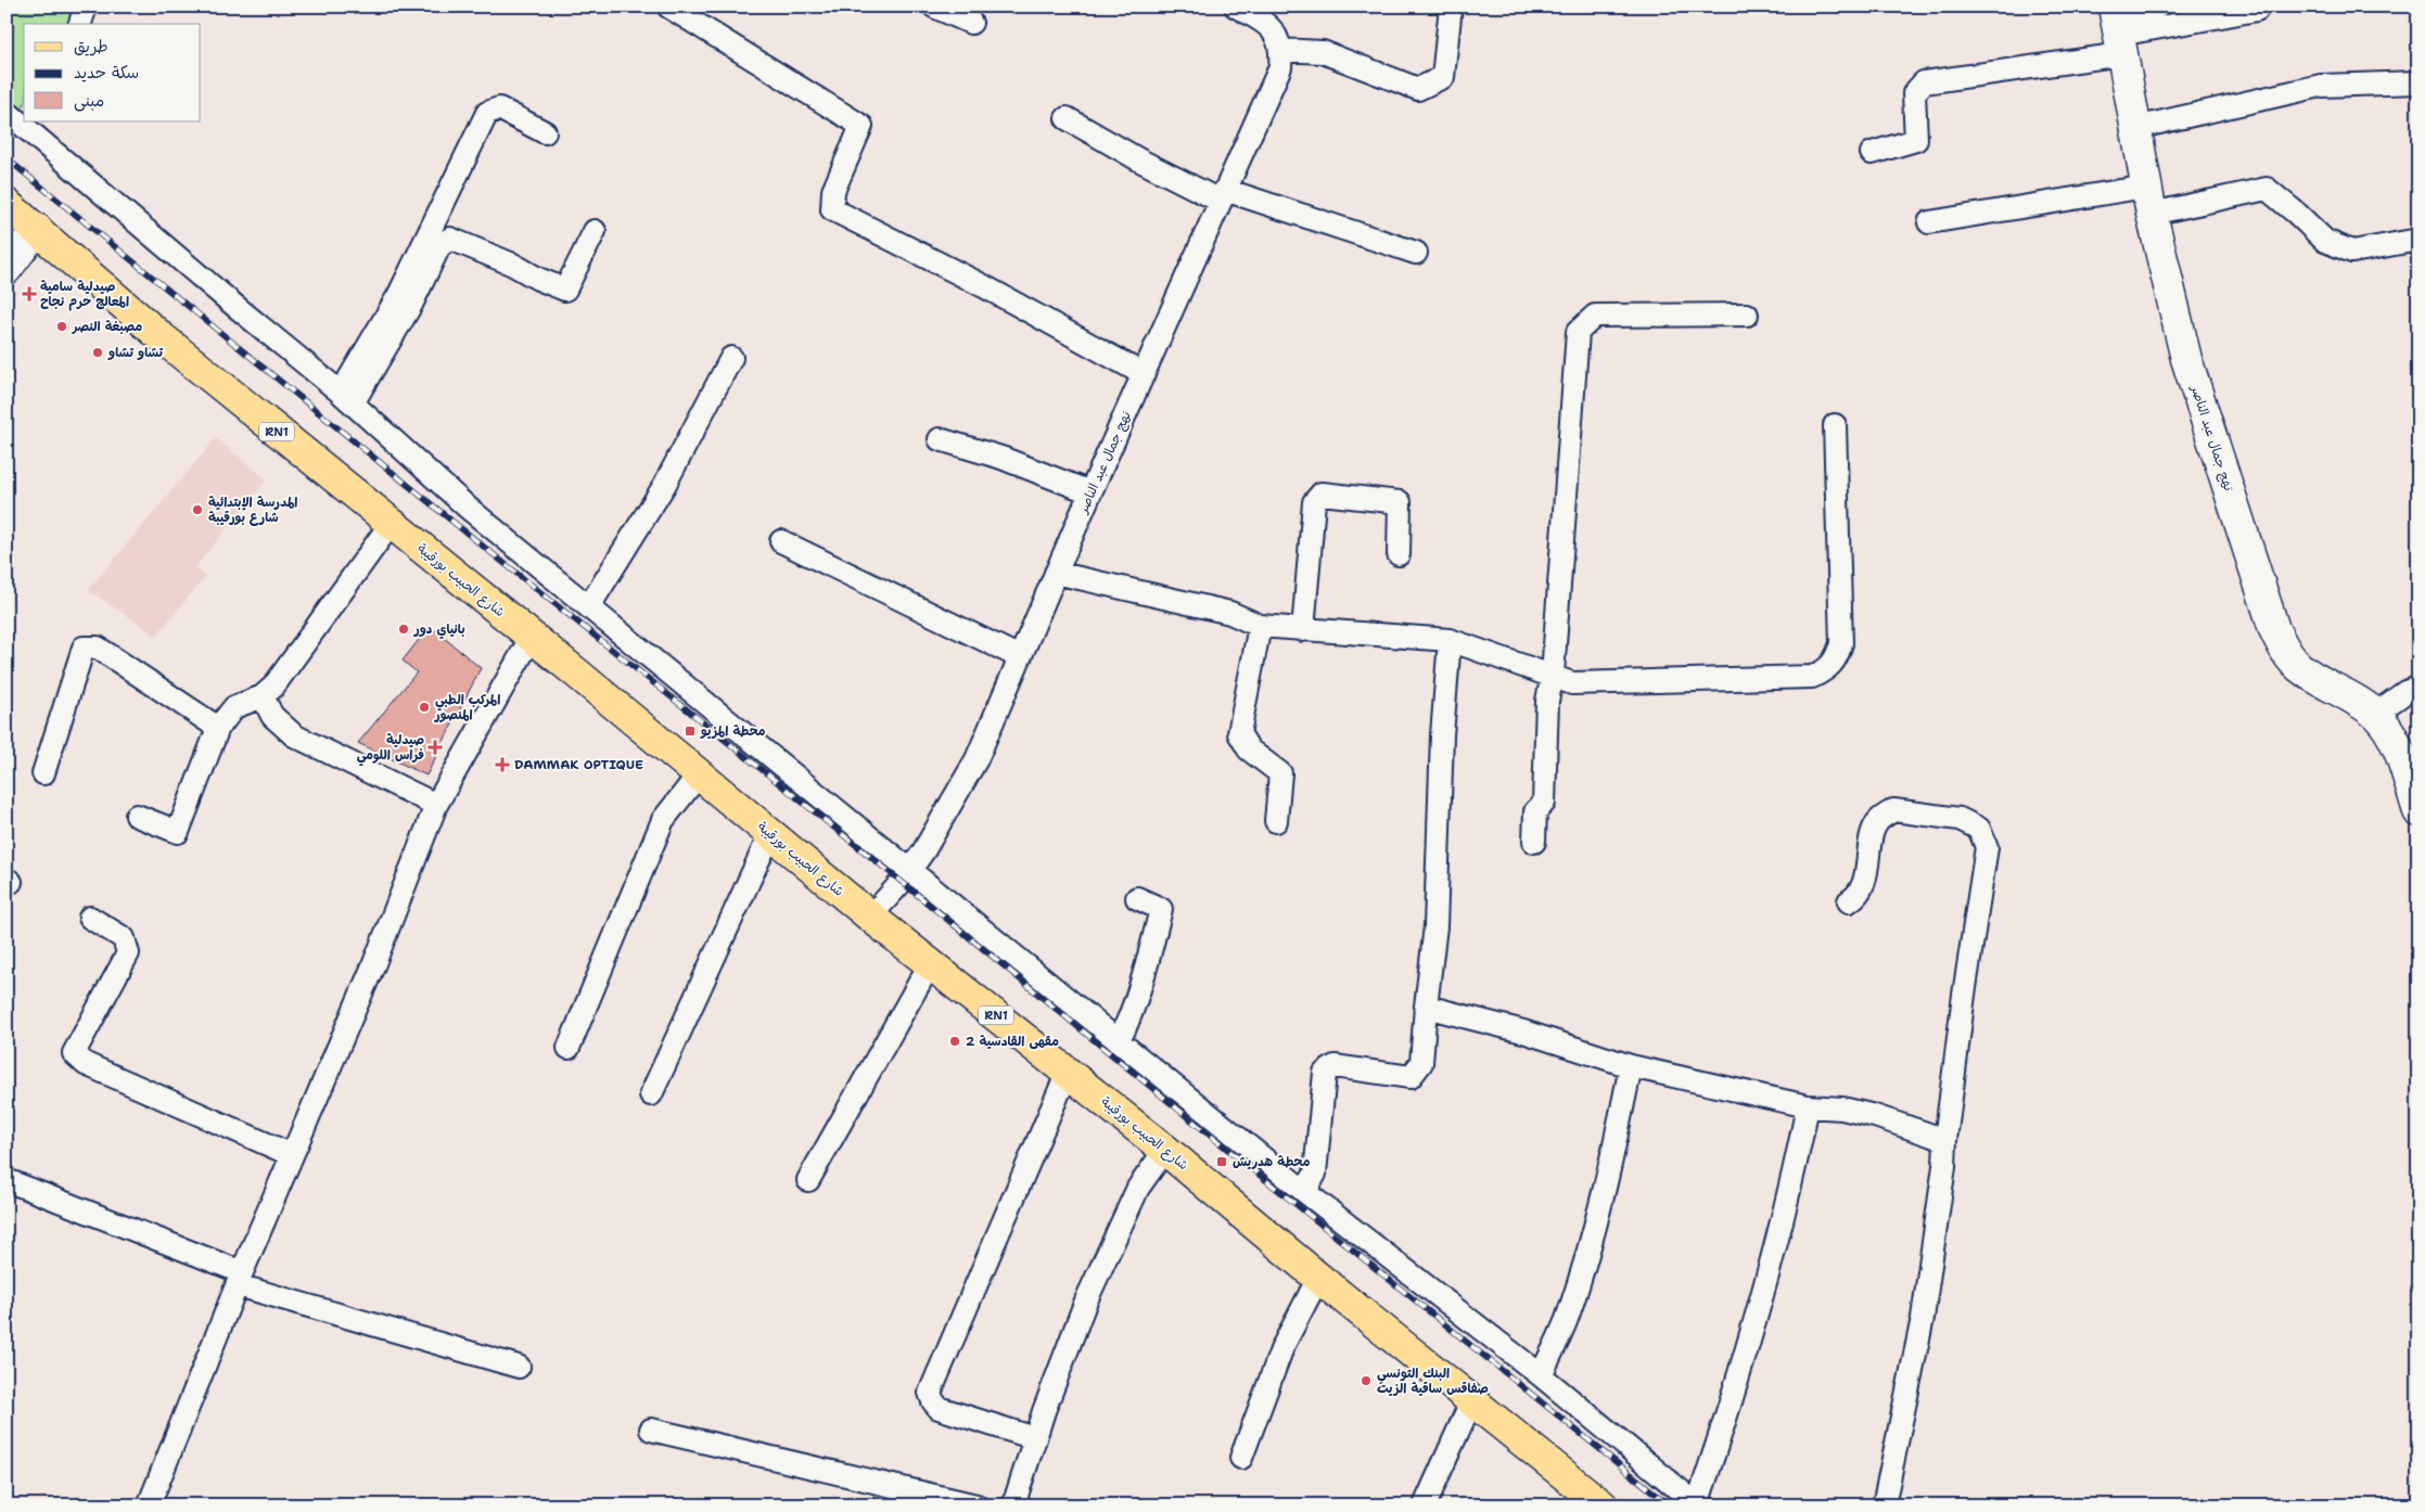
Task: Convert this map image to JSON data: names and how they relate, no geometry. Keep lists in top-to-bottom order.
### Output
{
  "streets": {
    "main road": ["RN1", "شارع الحبيب بورقيبة"],
    "street": ["نهج جمال عبد الناصر"]
  },
  "crossings": [
    ["نهج جمال عبد الناصر", "شارع الحبيب بورقيبة"]
  ],
  "places": {
    "health": ["صيدلية سامية المعالج حرم نجاح", "صيدلية فراس اللومي", "DAMMAK OPTIQUE"],
    "other": [
      "مصبغة النصر",
      "تشاو تشاو",
      "المدرسة الإبتدائية شارع بورقيبة",
      "بانياي دور",
      "المركب الطبي المنصور",
      "مقهى القادسية 2",
      "البنك التونسي صفاقس ساقية الزيت"
    ],
    "transit": ["محطة المزيو", "محطة هدريش"]
  },
  "legend": ["طريق", "سكة حديد", "مبنى"]
}
